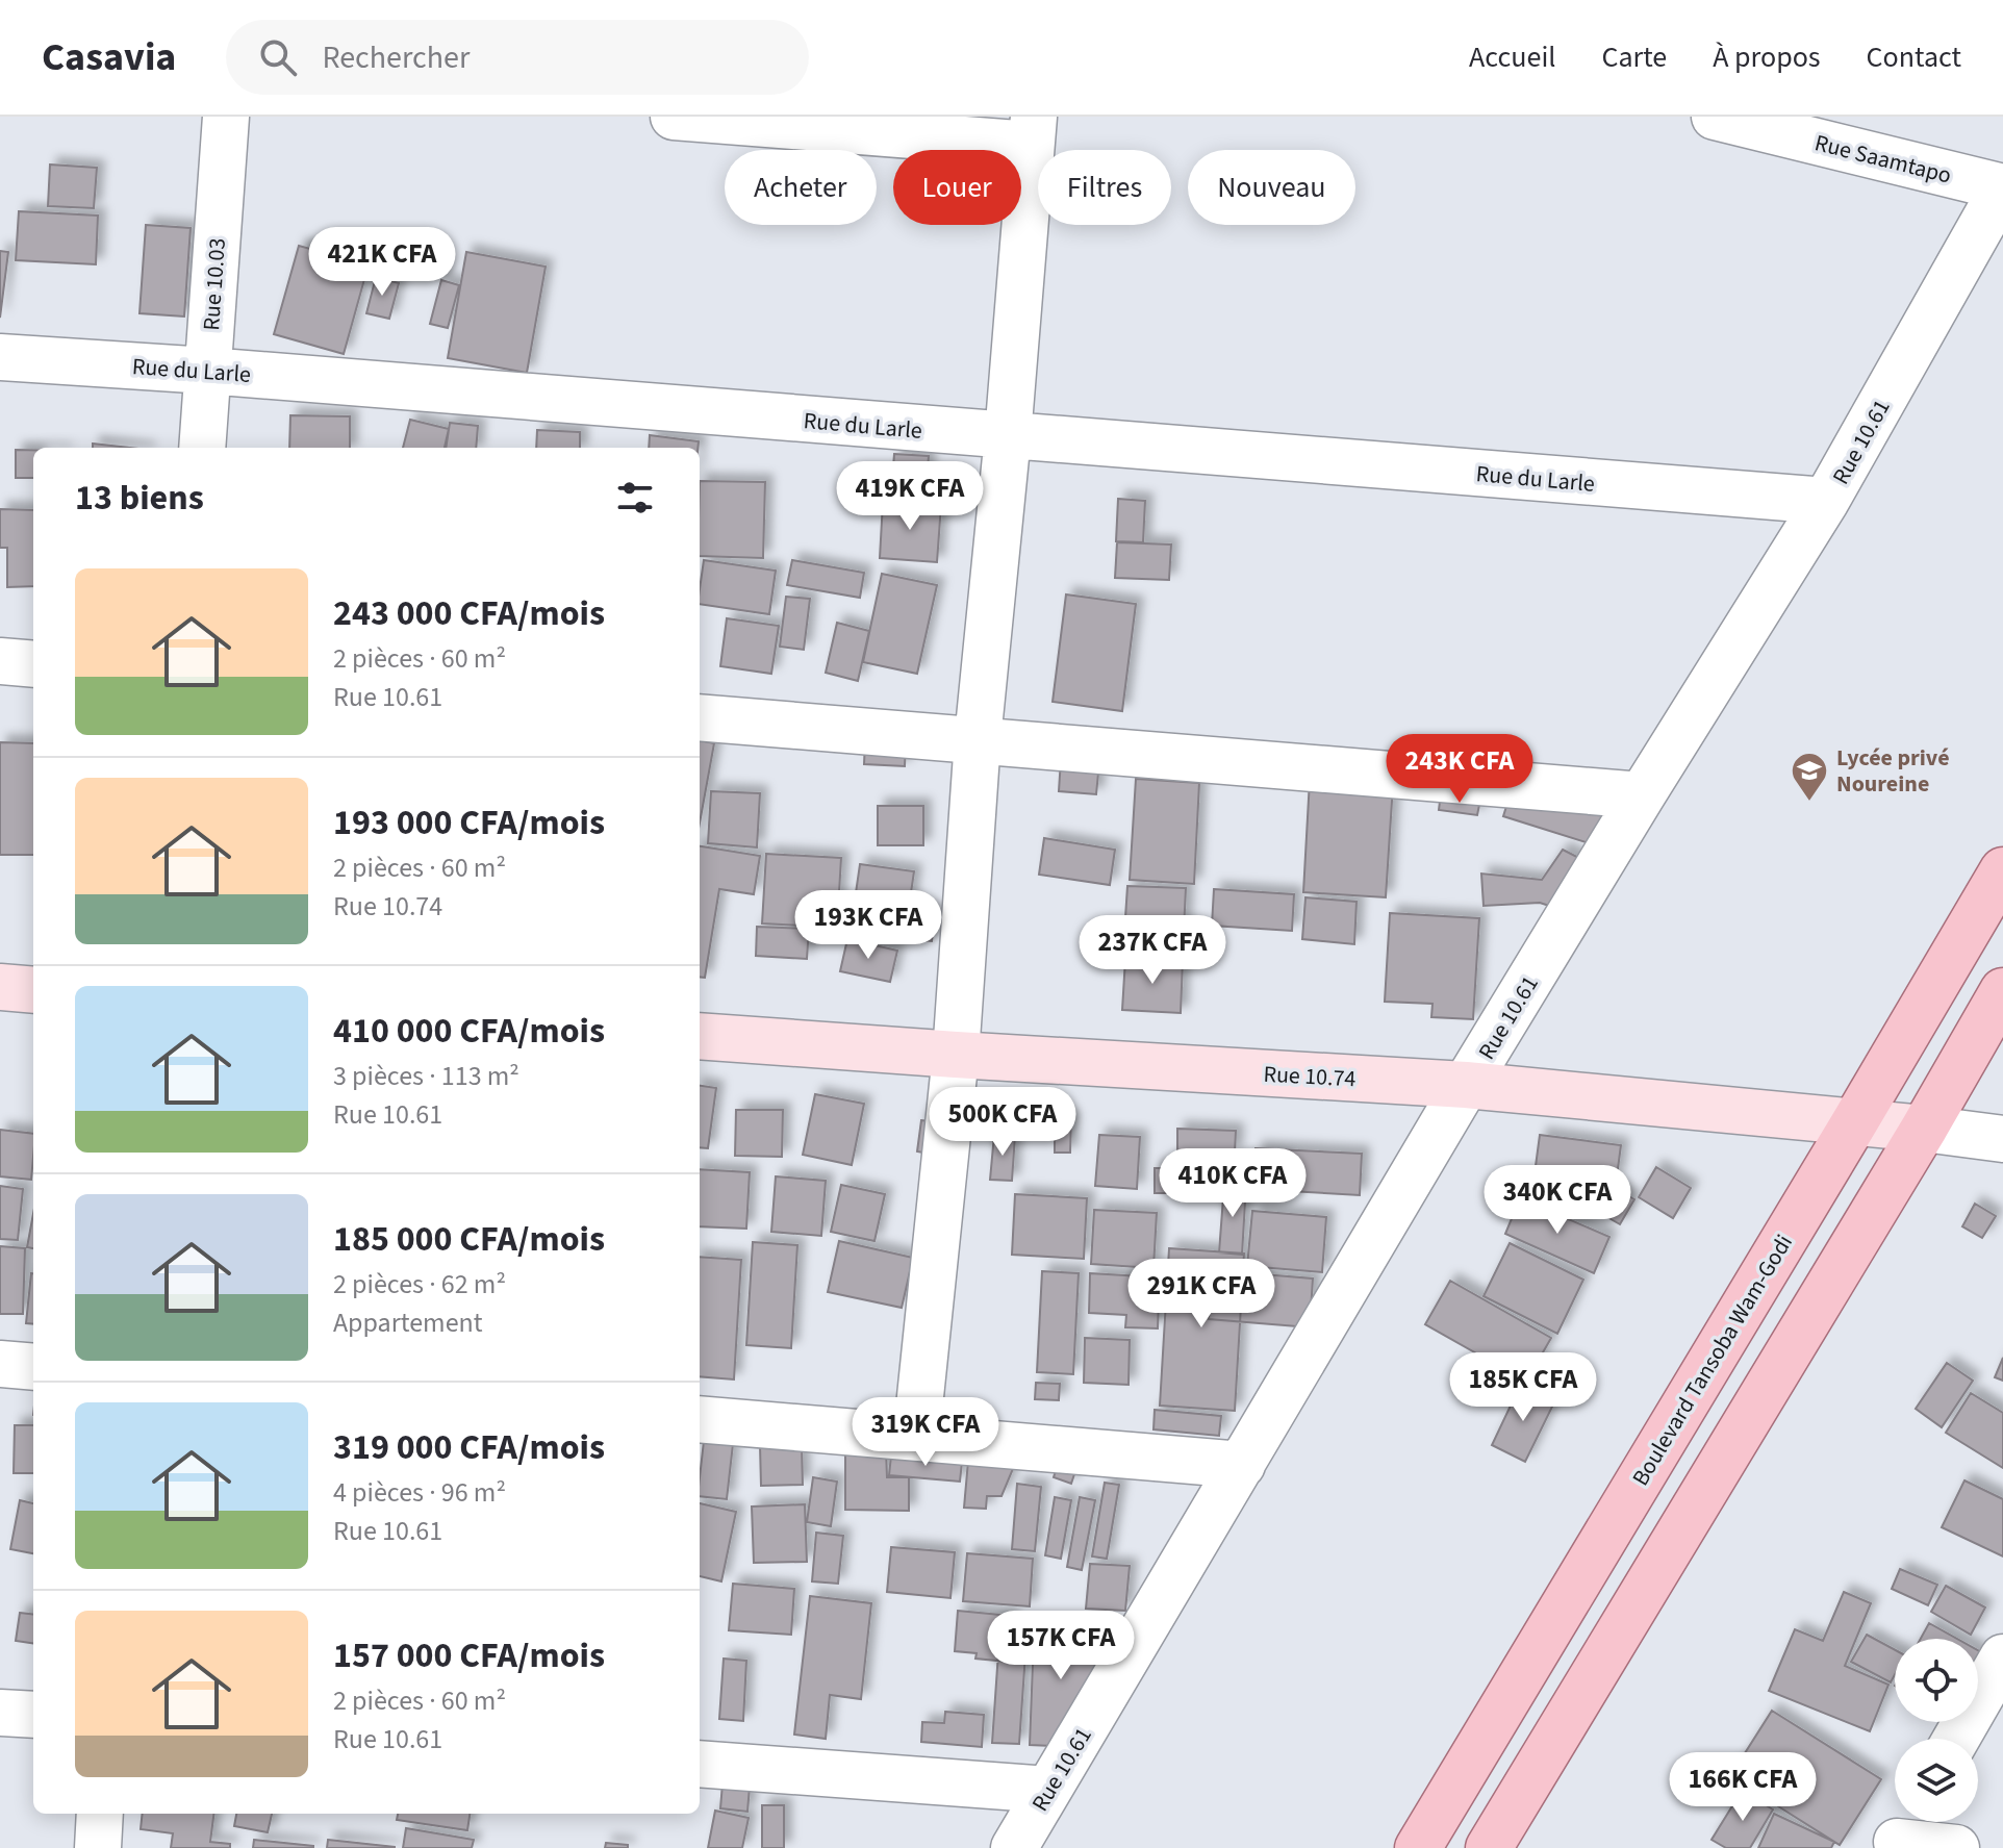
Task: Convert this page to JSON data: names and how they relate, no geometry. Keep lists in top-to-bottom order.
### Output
{
  "streets": {
    "main road": ["Rue 10.74", "Boulevard Tansoba Wam-Godi"],
    "street": [
      "Rue Saamtapo",
      "Rue 10.03",
      "Rue du Larle",
      "Rue 10.61"
    ]
  },
  "crossings": [
    ["Rue Saamtapo", "Rue 10.61"],
    ["Rue 10.03", "Rue du Larle"],
    ["Rue du Larle", "Rue 10.61"],
    ["Rue 10.61", "Rue 10.74"],
    ["Rue 10.74", "Boulevard Tansoba Wam-Godi"]
  ],
  "places": {
    "school or university": ["Lycée privé Noureine"]
  },
  "page": {
    "header": "Casavia",
    "search": "Rechercher",
    "nav": [
      "Accueil",
      "Carte",
      "À propos",
      "Contact"
    ],
    "chip": [
      "Acheter",
      "Louer",
      "Filtres",
      "Nouveau"
    ],
    "price": [
      "421K CFA",
      "419K CFA",
      "243K CFA",
      "193K CFA",
      "237K CFA",
      "500K CFA",
      "410K CFA",
      "340K CFA",
      "291K CFA",
      "185K CFA",
      "319K CFA",
      "157K CFA",
      "166K CFA"
    ],
    "heading": "13 biens",
    "list": [
      {
        "name": "243 000 CFA/mois",
        "note": "2 pièces · 60 m² · Rue 10.61"
      },
      {
        "name": "193 000 CFA/mois",
        "note": "2 pièces · 60 m² · Rue 10.74"
      },
      {
        "name": "410 000 CFA/mois",
        "note": "3 pièces · 113 m² · Rue 10.61"
      },
      {
        "name": "185 000 CFA/mois",
        "note": "2 pièces · 62 m² · Appartement"
      },
      {
        "name": "319 000 CFA/mois",
        "note": "4 pièces · 96 m² · Rue 10.61"
      },
      {
        "name": "157 000 CFA/mois",
        "note": "2 pièces · 60 m² · Rue 10.61"
      }
    ]
  }
}
